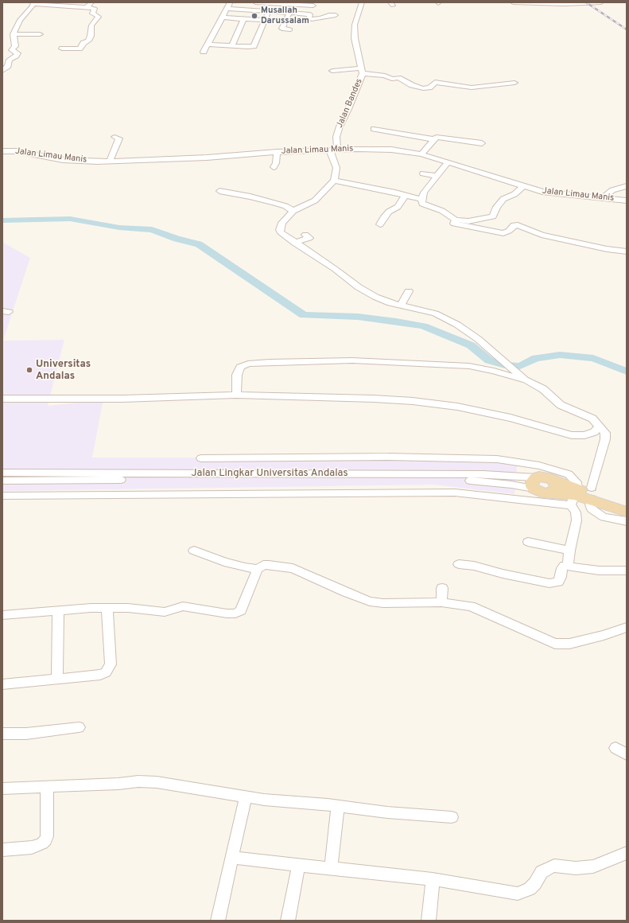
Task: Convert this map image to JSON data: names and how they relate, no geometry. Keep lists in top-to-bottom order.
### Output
{
  "streets": {
    "street": ["Jalan Bandes", "Jalan Limau Manis", "Jalan Lingkar Universitas Andalas"]
  },
  "crossings": [
    ["Jalan Bandes", "Jalan Limau Manis"]
  ],
  "places": ["Musallah Darussalam", "Universitas Andalas"]
}
